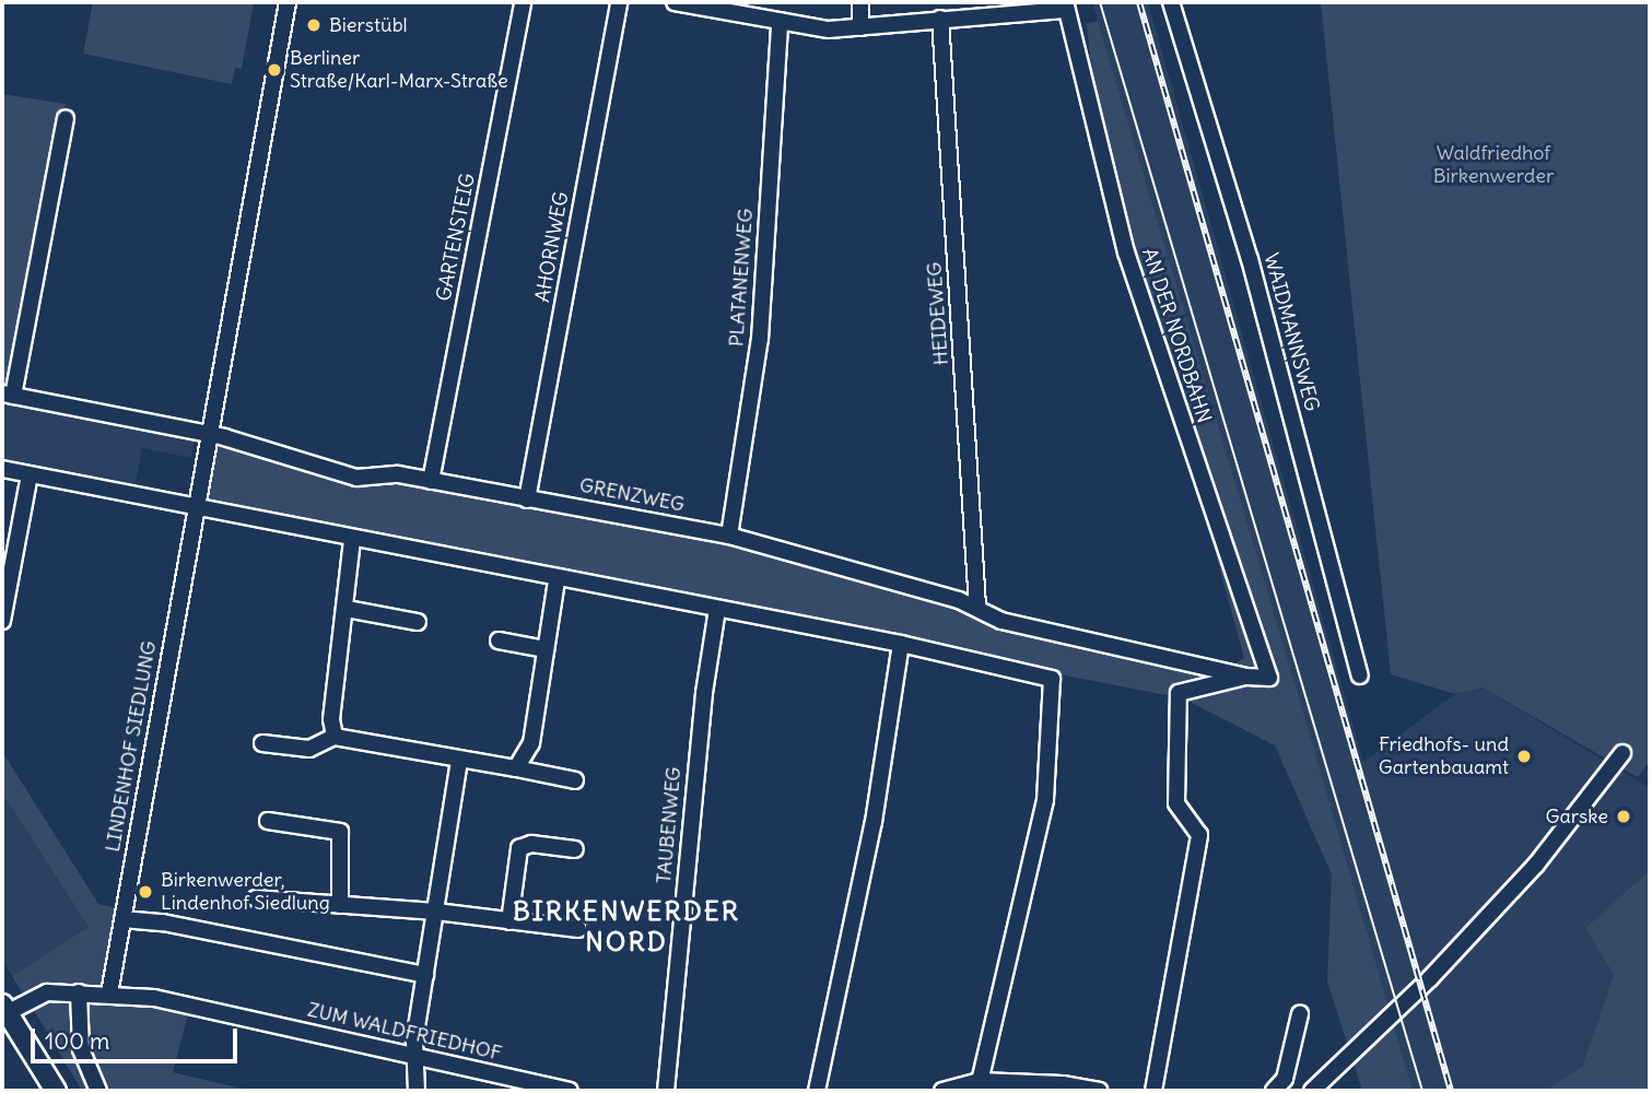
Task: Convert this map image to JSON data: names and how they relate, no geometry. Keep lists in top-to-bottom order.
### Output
{
  "streets": {
    "street": [
      "GARTENSTEIG",
      "AHORNWEG",
      "PLATANENWEG",
      "HEIDEWEG",
      "WAIDMANNSWEG",
      "AN DER NORDBAHN",
      "GRENZWEG",
      "LINDENHOF SIEDLUNG",
      "TAUBENWEG",
      "ZUM WALDFRIEDHOF"
    ]
  },
  "crossings": [
    ["GARTENSTEIG", "GRENZWEG"],
    ["AHORNWEG", "GRENZWEG"],
    ["PLATANENWEG", "GRENZWEG"],
    ["HEIDEWEG", "GRENZWEG"],
    ["AN DER NORDBAHN", "GRENZWEG"],
    ["GRENZWEG", "LINDENHOF SIEDLUNG"],
    ["LINDENHOF SIEDLUNG", "ZUM WALDFRIEDHOF"]
  ],
  "districts": ["BIRKENWERDER NORD"],
  "parks": ["Waldfriedhof Birkenwerder"],
  "places": [
    "Bierstübl",
    "Berliner Straße/Karl-Marx-Straße",
    "Friedhofs- und Gartenbauamt",
    "Garske",
    "Birkenwerder, Lindenhof Siedlung"
  ],
  "scale_bar": "100 m"
}
